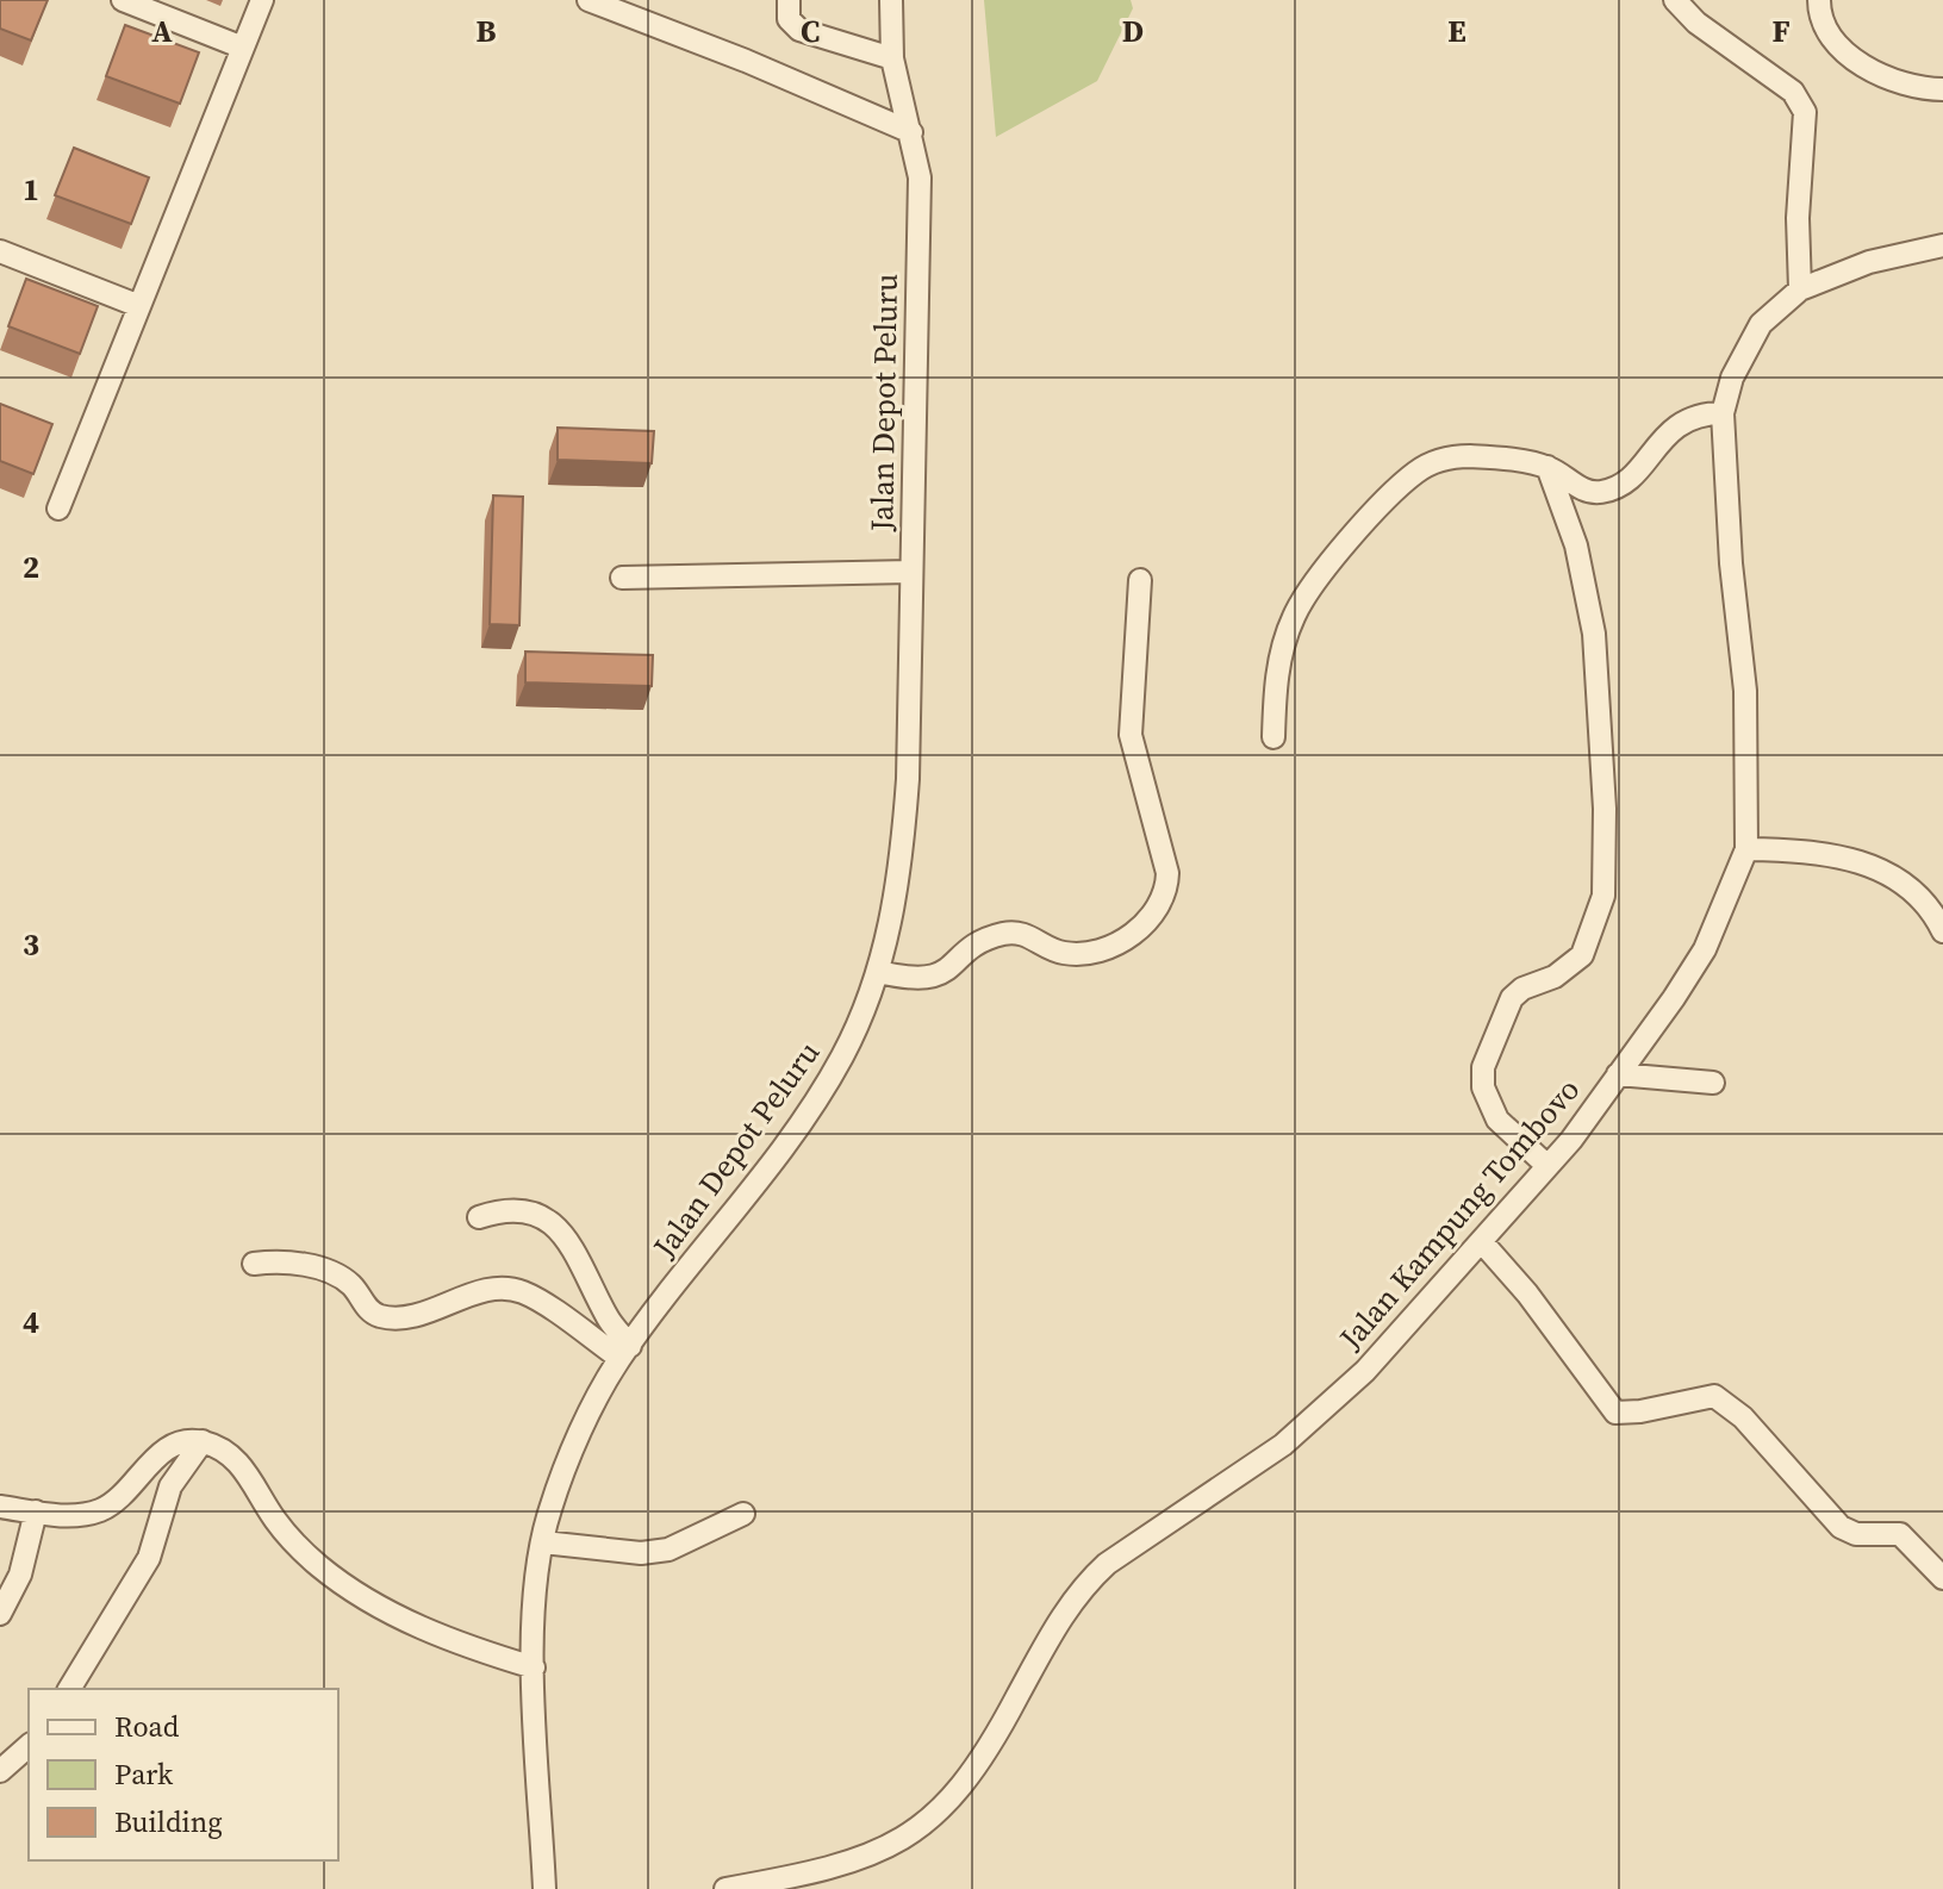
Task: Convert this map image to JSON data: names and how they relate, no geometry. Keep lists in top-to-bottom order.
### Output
{
  "streets": {
    "street": ["Jalan Depot Peluru", "Jalan Kampung Tombovo"]
  },
  "legend": ["Road", "Park", "Building"],
  "grid": {
    "columns": [
      "A",
      "B",
      "C",
      "D",
      "E",
      "F"
    ],
    "rows": [
      "1",
      "2",
      "3",
      "4"
    ]
  }
}
